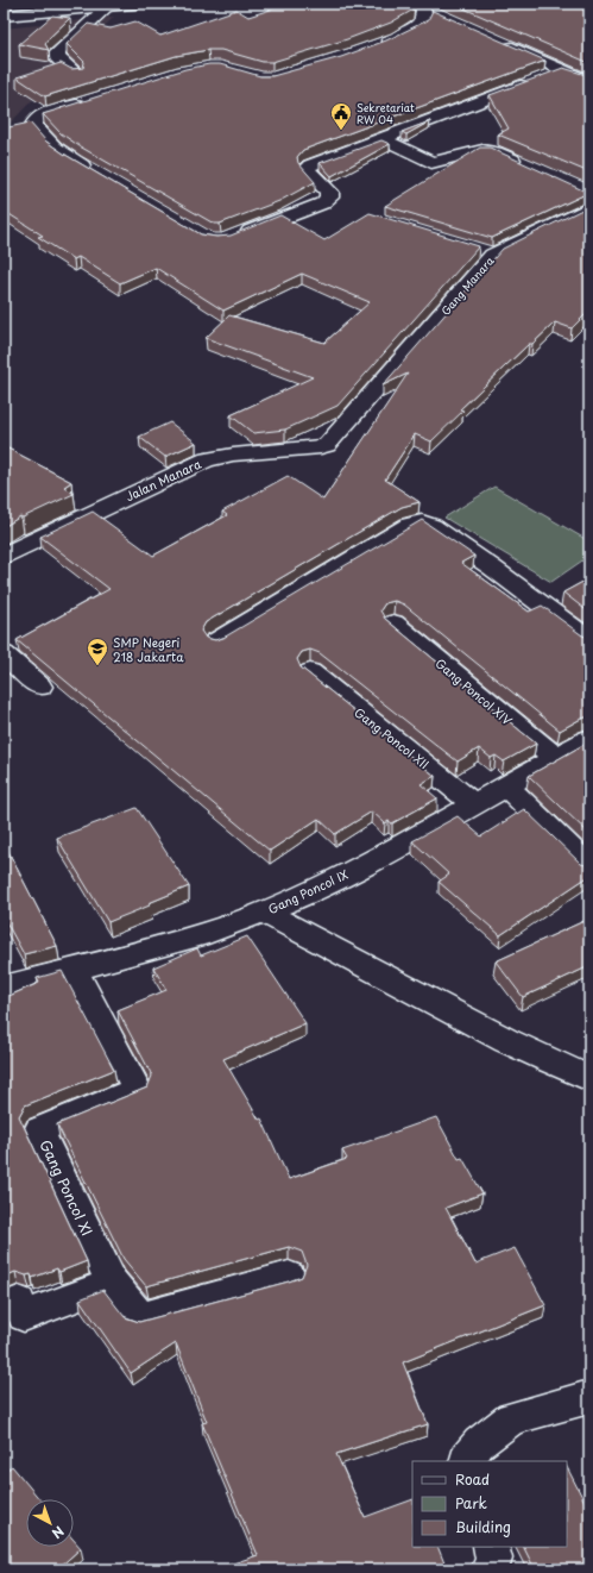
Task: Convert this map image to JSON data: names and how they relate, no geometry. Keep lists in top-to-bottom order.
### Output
{
  "streets": {
    "main road": [
      "Gang Manara",
      "Jalan Manara",
      "Gang Poncol XIV",
      "Gang Poncol XII",
      "Gang Poncol IX",
      "Gang Poncol XI"
    ]
  },
  "crossings": [
    ["Gang Manara", "Jalan Manara"],
    ["Gang Poncol XIV", "Gang Poncol IX"],
    ["Gang Poncol XII", "Gang Poncol IX"],
    ["Gang Poncol IX", "Gang Poncol XI"]
  ],
  "places": {
    "public building": ["Sekretariat RW 04"],
    "school or university": ["SMP Negeri 218 Jakarta"]
  },
  "legend": ["Road", "Park", "Building"],
  "north": "bottom right"
}
